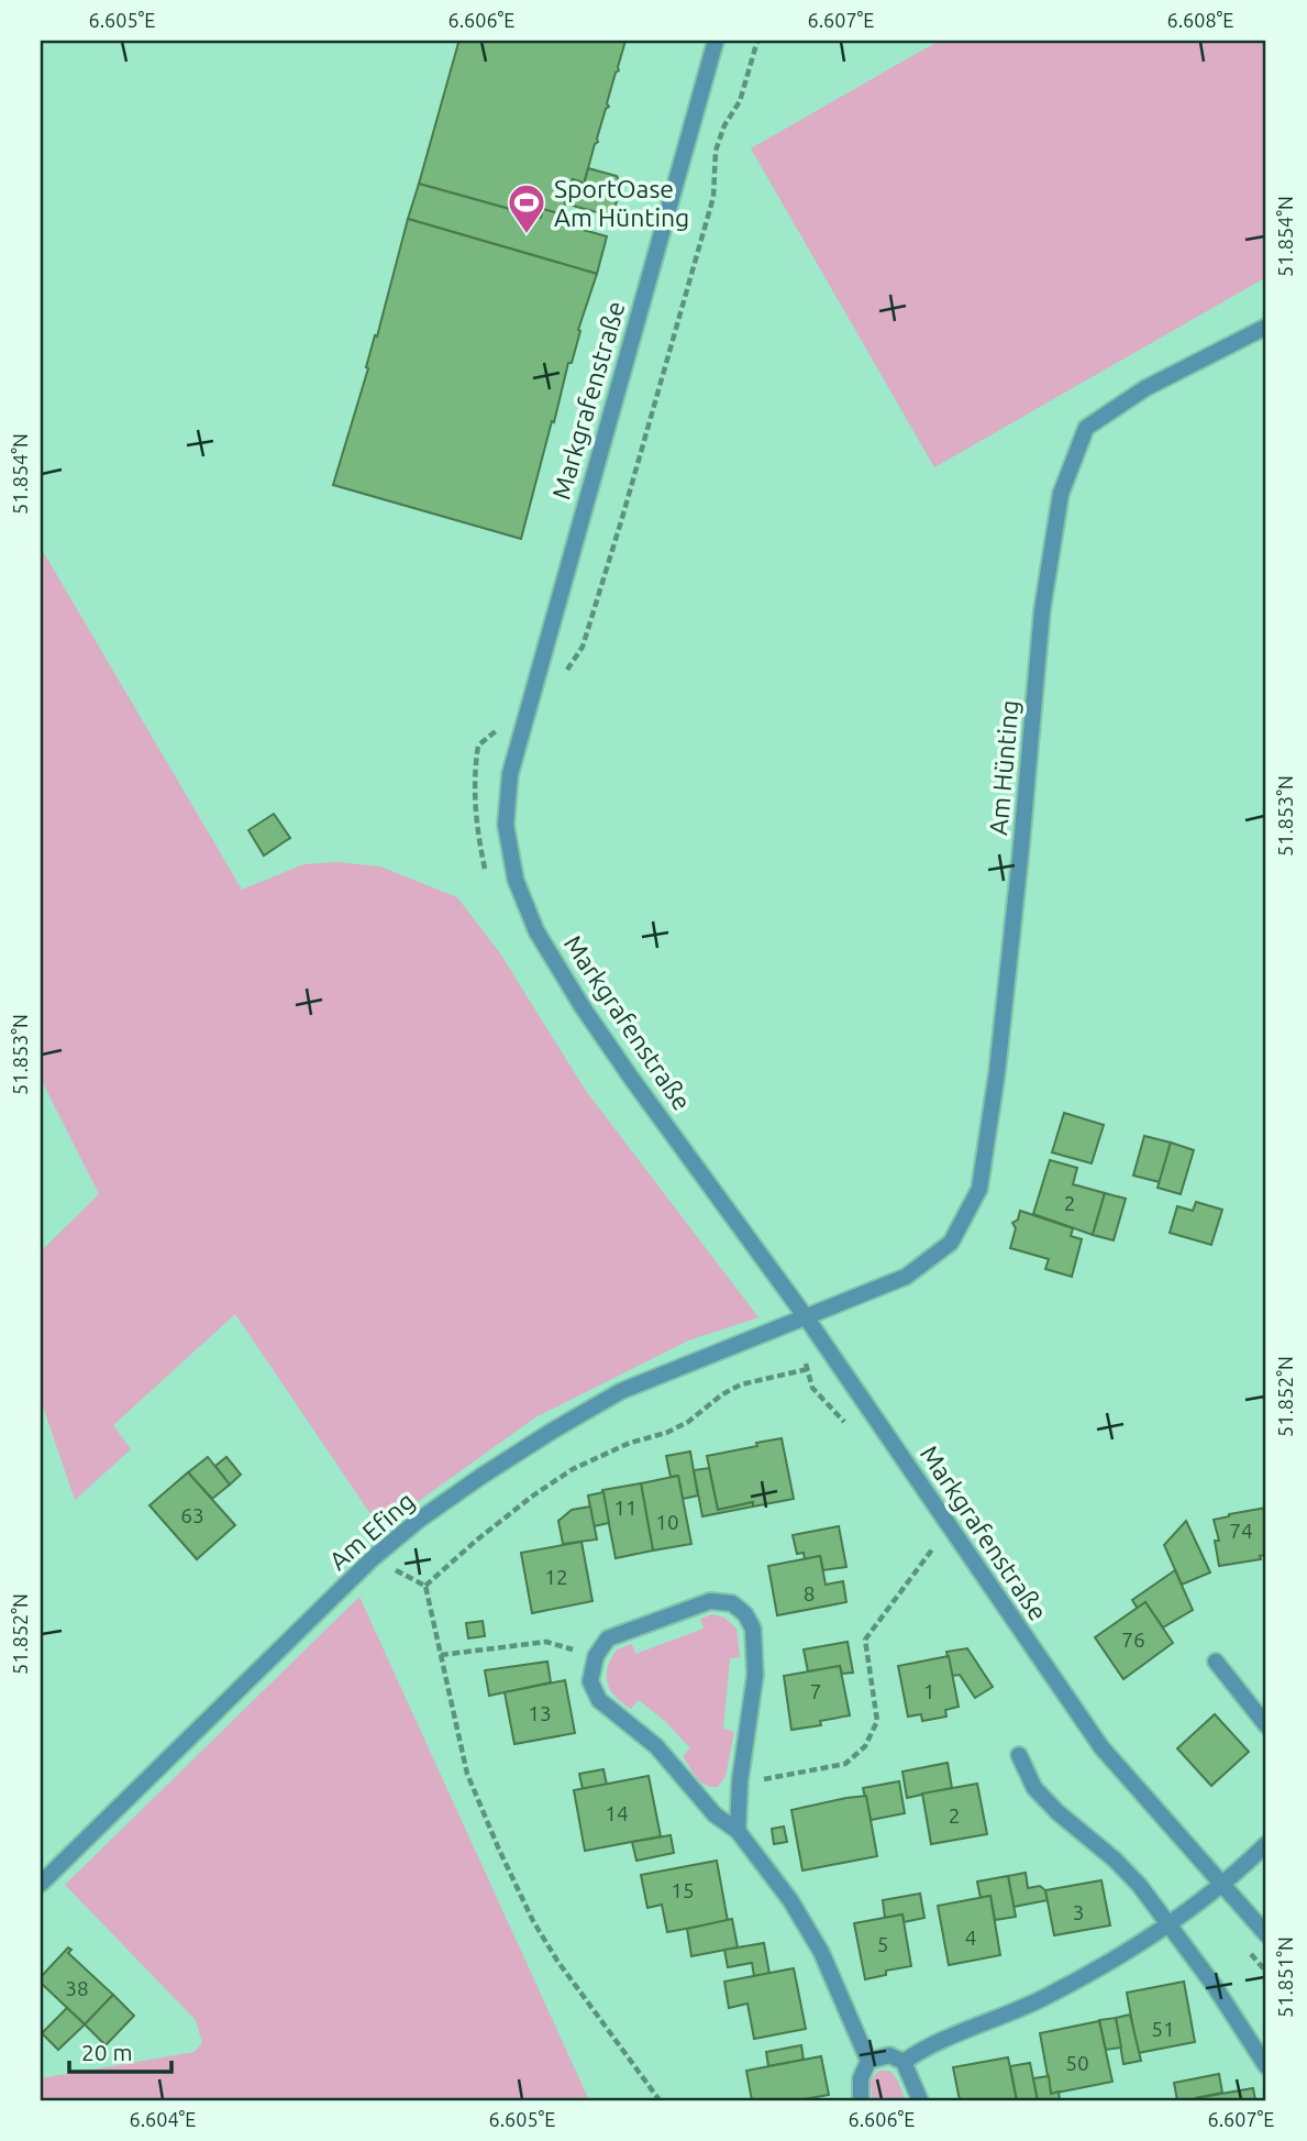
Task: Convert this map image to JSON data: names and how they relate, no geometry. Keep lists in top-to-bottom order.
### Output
{
  "streets": {
    "street": ["Markgrafenstraße", "Am Hünting", "Am Efing"]
  },
  "crossings": [
    ["Markgrafenstraße", "Am Hünting"],
    ["Markgrafenstraße", "Am Efing"],
    ["Am Hünting", "Am Efing"]
  ],
  "places": {
    "sports": ["SportOase Am Hünting"]
  },
  "house_numbers": [
    "2",
    "11",
    "63",
    "10",
    "74",
    "12",
    "8",
    "76",
    "7",
    "1",
    "13",
    "14",
    "2",
    "15",
    "3",
    "4",
    "5",
    "38",
    "51",
    "50"
  ],
  "scale_bar": "20 m",
  "coordinates": [
    "6.605°E",
    "6.606°E",
    "6.607°E",
    "6.608°E",
    "51.854°N",
    "51.853°N",
    "51.852°N",
    "51.851°N",
    "6.604°E"
  ]
}
